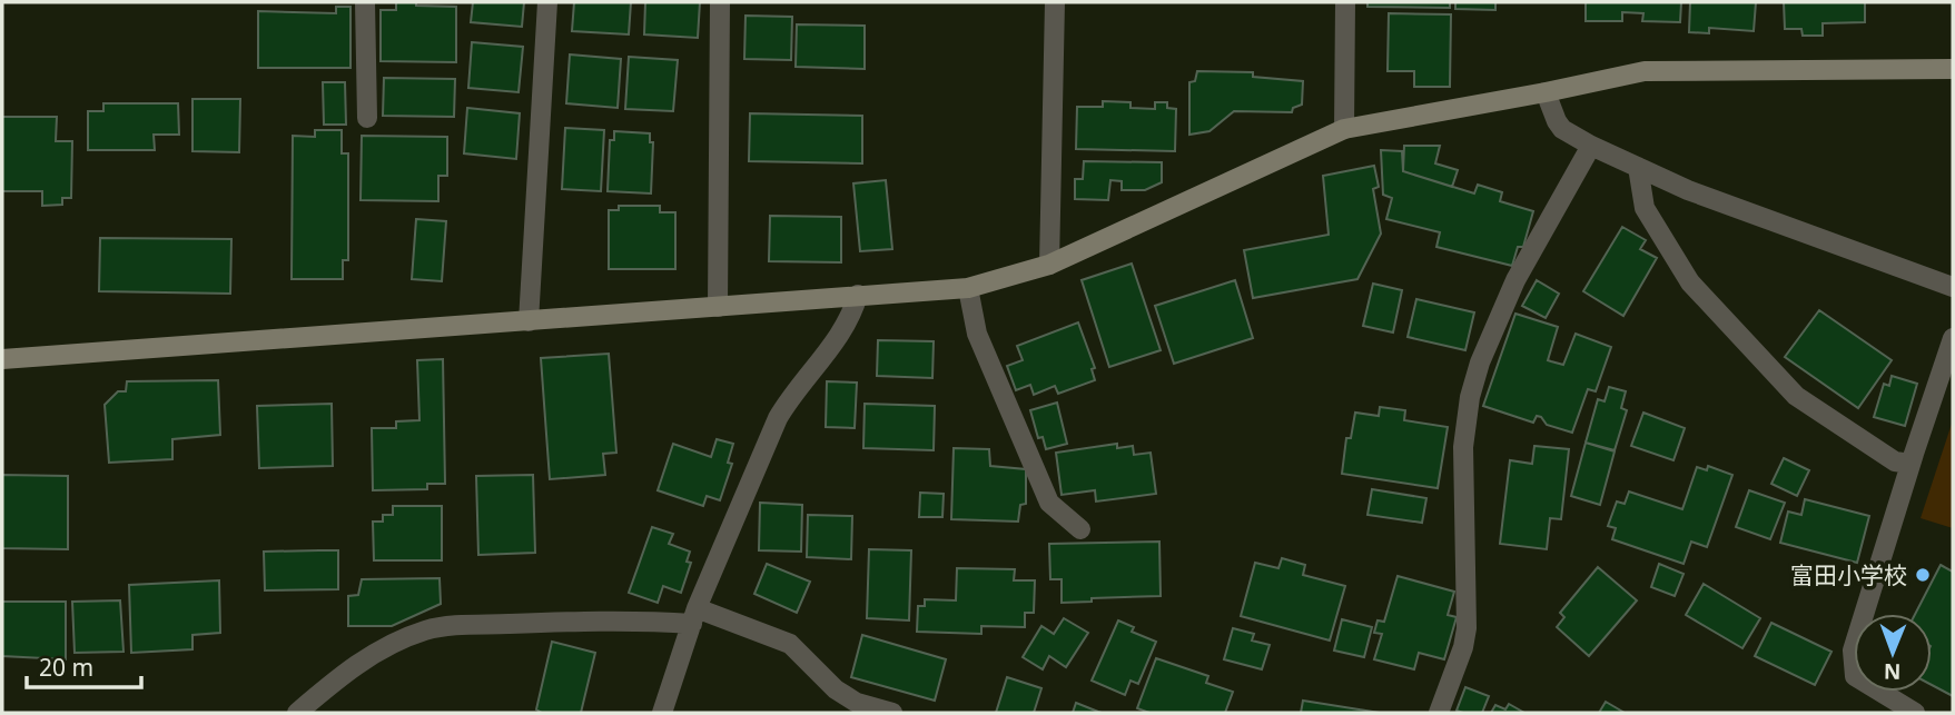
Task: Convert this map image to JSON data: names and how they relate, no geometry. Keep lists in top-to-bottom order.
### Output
{
  "places": ["富田小学校"],
  "scale_bar": "20 m",
  "north": "bottom"
}
